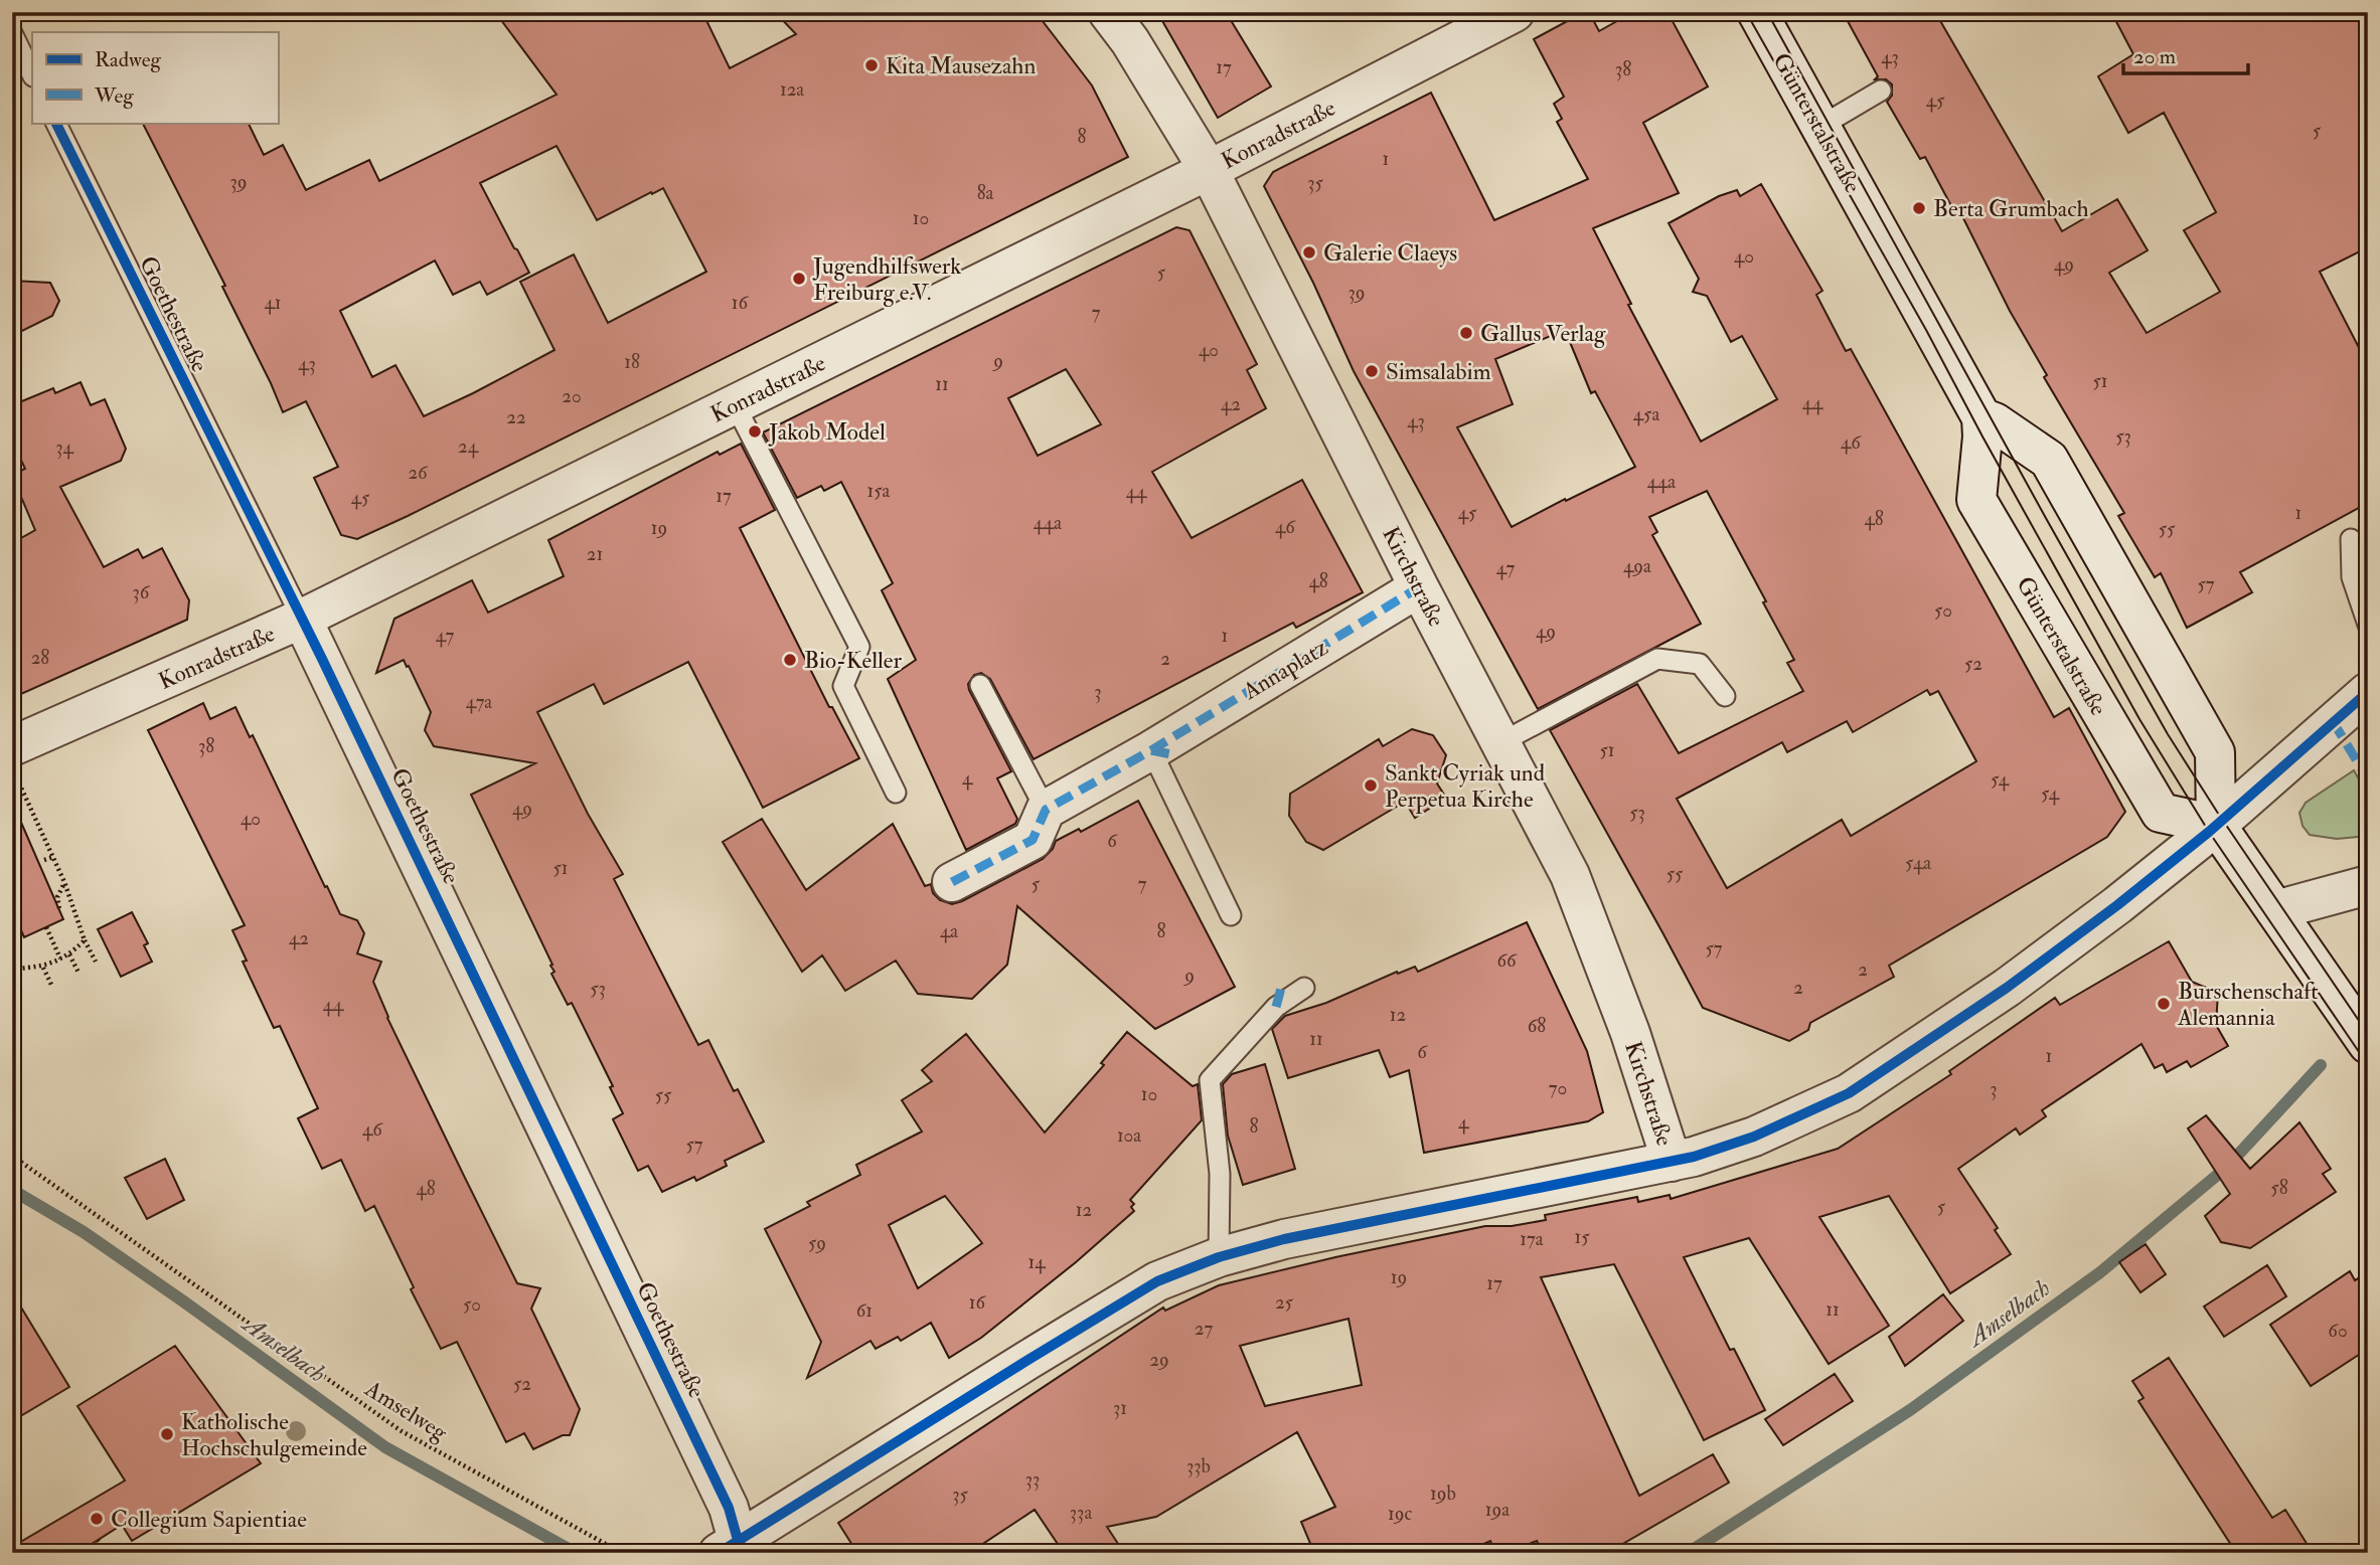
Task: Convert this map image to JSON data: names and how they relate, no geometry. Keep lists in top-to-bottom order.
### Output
{
  "streets": {
    "street": [
      "Günterstalstraße",
      "Konradstraße",
      "Goethestraße",
      "Kirchstraße",
      "Annaplatz"
    ],
    "path": ["Amselweg"]
  },
  "crossings": [
    ["Konradstraße", "Goethestraße"],
    ["Konradstraße", "Kirchstraße"],
    ["Kirchstraße", "Annaplatz"]
  ],
  "water": ["Amselbach"],
  "places": [
    "Kita Mausezahn",
    "Berta Grumbach",
    "Galerie Claeys",
    "Jugendhilfswerk Freiburg e.V.",
    "Gallus Verlag",
    "Simsalabim",
    "Jakob Model",
    "Bio-Keller",
    "Sankt Cyriak und Perpetua Kirche",
    "Burschenschaft Alemannia",
    "Katholische Hochschulgemeinde",
    "Collegium Sapientiae"
  ],
  "house_numbers": [
    "43",
    "17",
    "38",
    "12a",
    "45",
    "5",
    "8",
    "1",
    "39",
    "35",
    "8a",
    "10",
    "40",
    "49",
    "5",
    "39",
    "41",
    "16",
    "7",
    "40",
    "9",
    "18",
    "43",
    "51",
    "11",
    "20",
    "44",
    "42",
    "45a",
    "22",
    "43",
    "53",
    "46",
    "24",
    "34",
    "26",
    "44a",
    "15a",
    "44",
    "17",
    "45",
    "45",
    "1",
    "48",
    "44a",
    "46",
    "19",
    "55",
    "21",
    "49a",
    "47",
    "48",
    "57",
    "36",
    "50",
    "49",
    "47",
    "1",
    "28",
    "2",
    "52",
    "3",
    "47a",
    "38",
    "51",
    "4",
    "54",
    "54",
    "49",
    "53",
    "40",
    "6",
    "54a",
    "51",
    "55",
    "5",
    "7",
    "4a",
    "8",
    "42",
    "57",
    "66",
    "2",
    "9",
    "2",
    "53",
    "44",
    "12",
    "68",
    "11",
    "6",
    "1",
    "70",
    "3",
    "10",
    "55",
    "4",
    "8",
    "46",
    "10a",
    "57",
    "58",
    "48",
    "5",
    "12",
    "15",
    "17a",
    "59",
    "14",
    "19",
    "17",
    "16",
    "25",
    "50",
    "11",
    "61",
    "27",
    "60",
    "29",
    "52",
    "31",
    "33b",
    "33",
    "19b",
    "35",
    "19a",
    "33a",
    "19c"
  ],
  "legend": ["Radweg", "Weg"],
  "scale_bar": "20 m"
}
